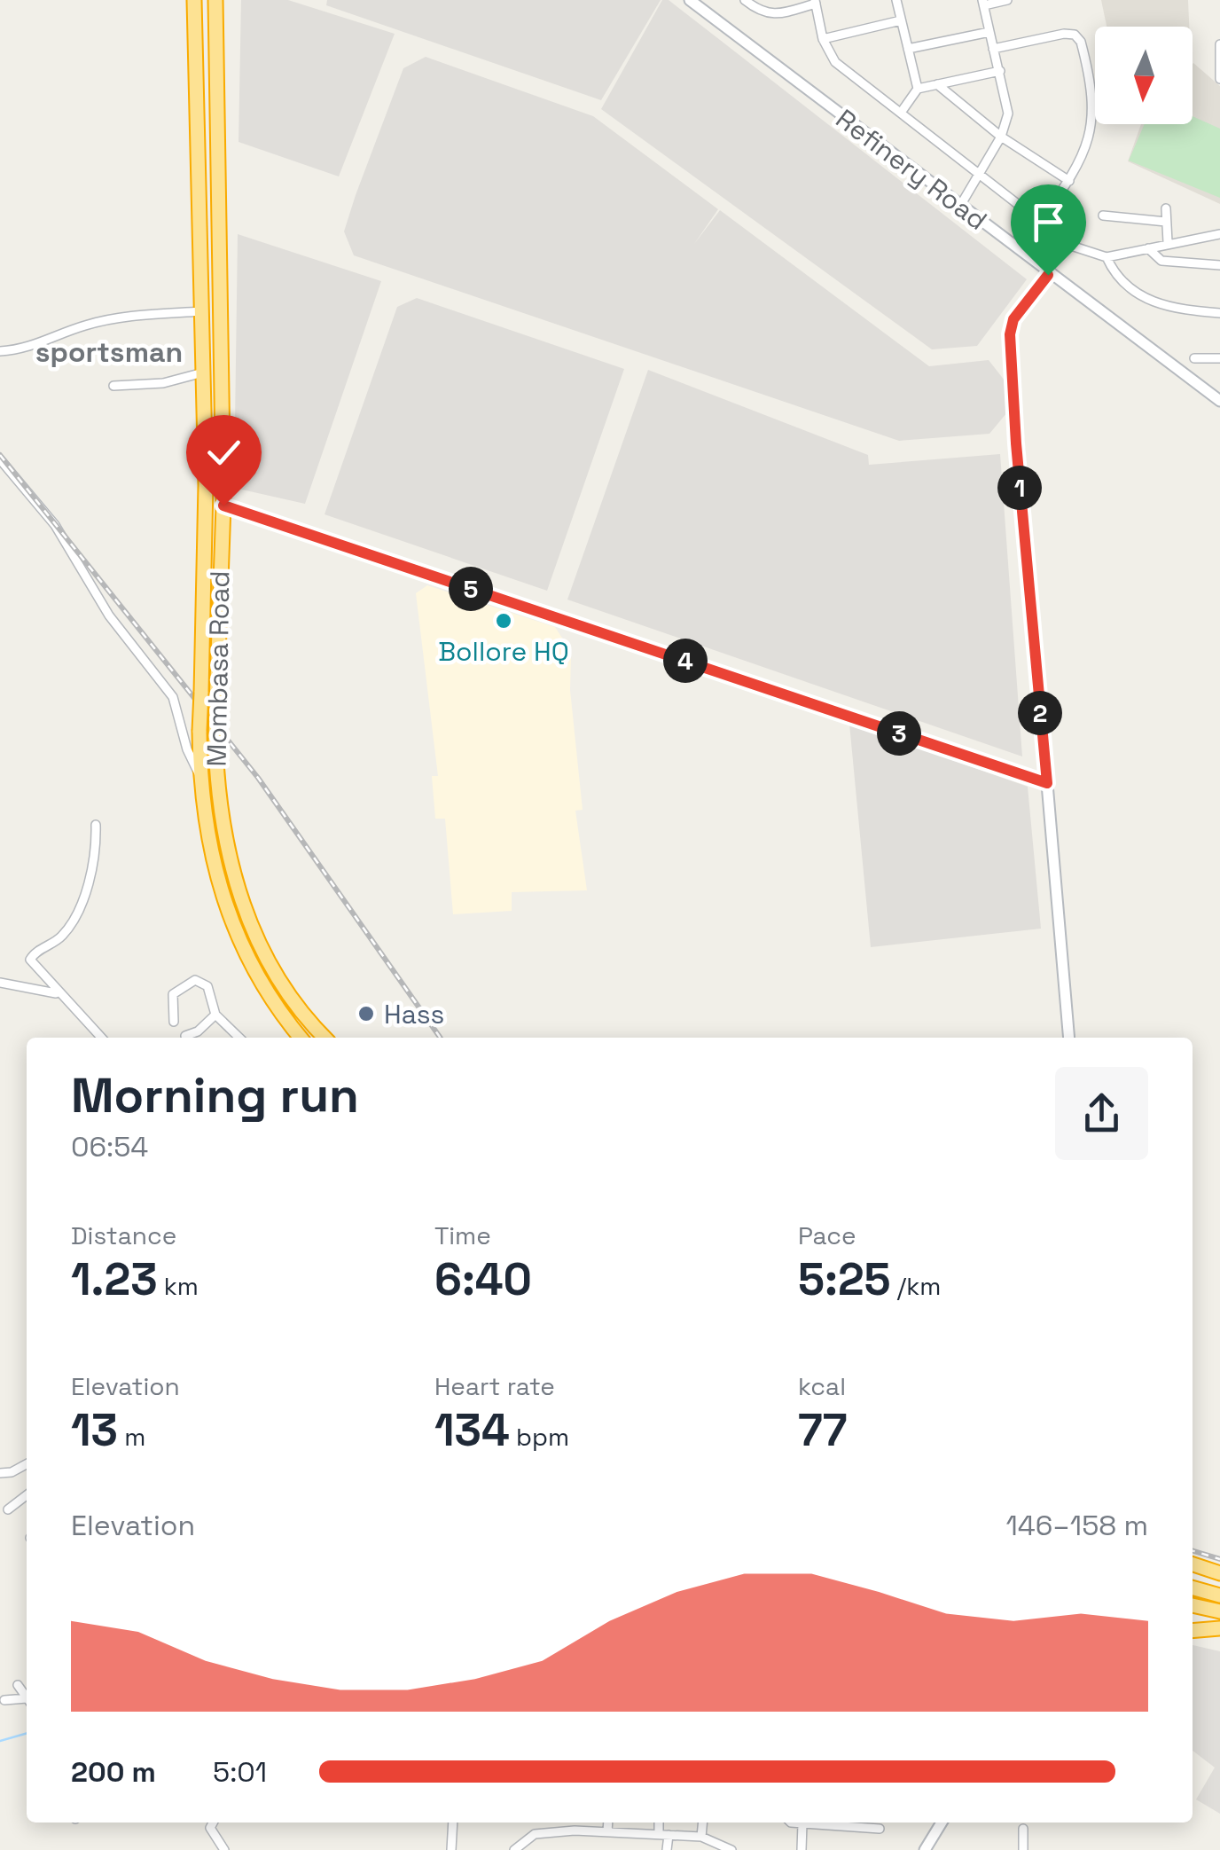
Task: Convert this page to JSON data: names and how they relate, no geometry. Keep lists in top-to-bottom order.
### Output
{
  "streets": {
    "highway": ["Mombasa Road"],
    "street": ["Refinery Road"]
  },
  "districts": ["sportsman"],
  "places": ["Bollore HQ", "Hass"],
  "north": "bottom",
  "page": {
    "pins": [
      "1",
      "5",
      "4",
      "2",
      "3"
    ],
    "heading": ["Morning run", "06:54"],
    "stats": [
      ["Distance", "1.23 km"],
      ["Time", "6:40"],
      ["Pace", "5:25 /km"],
      ["Elevation", "13 m"],
      ["Heart rate", "134 bpm"],
      ["kcal", "77"]
    ],
    "chart": ["Elevation", "146–158 m"],
    "list": [
      {
        "name": "200 m",
        "note": "5:01"
      }
    ]
  }
}
